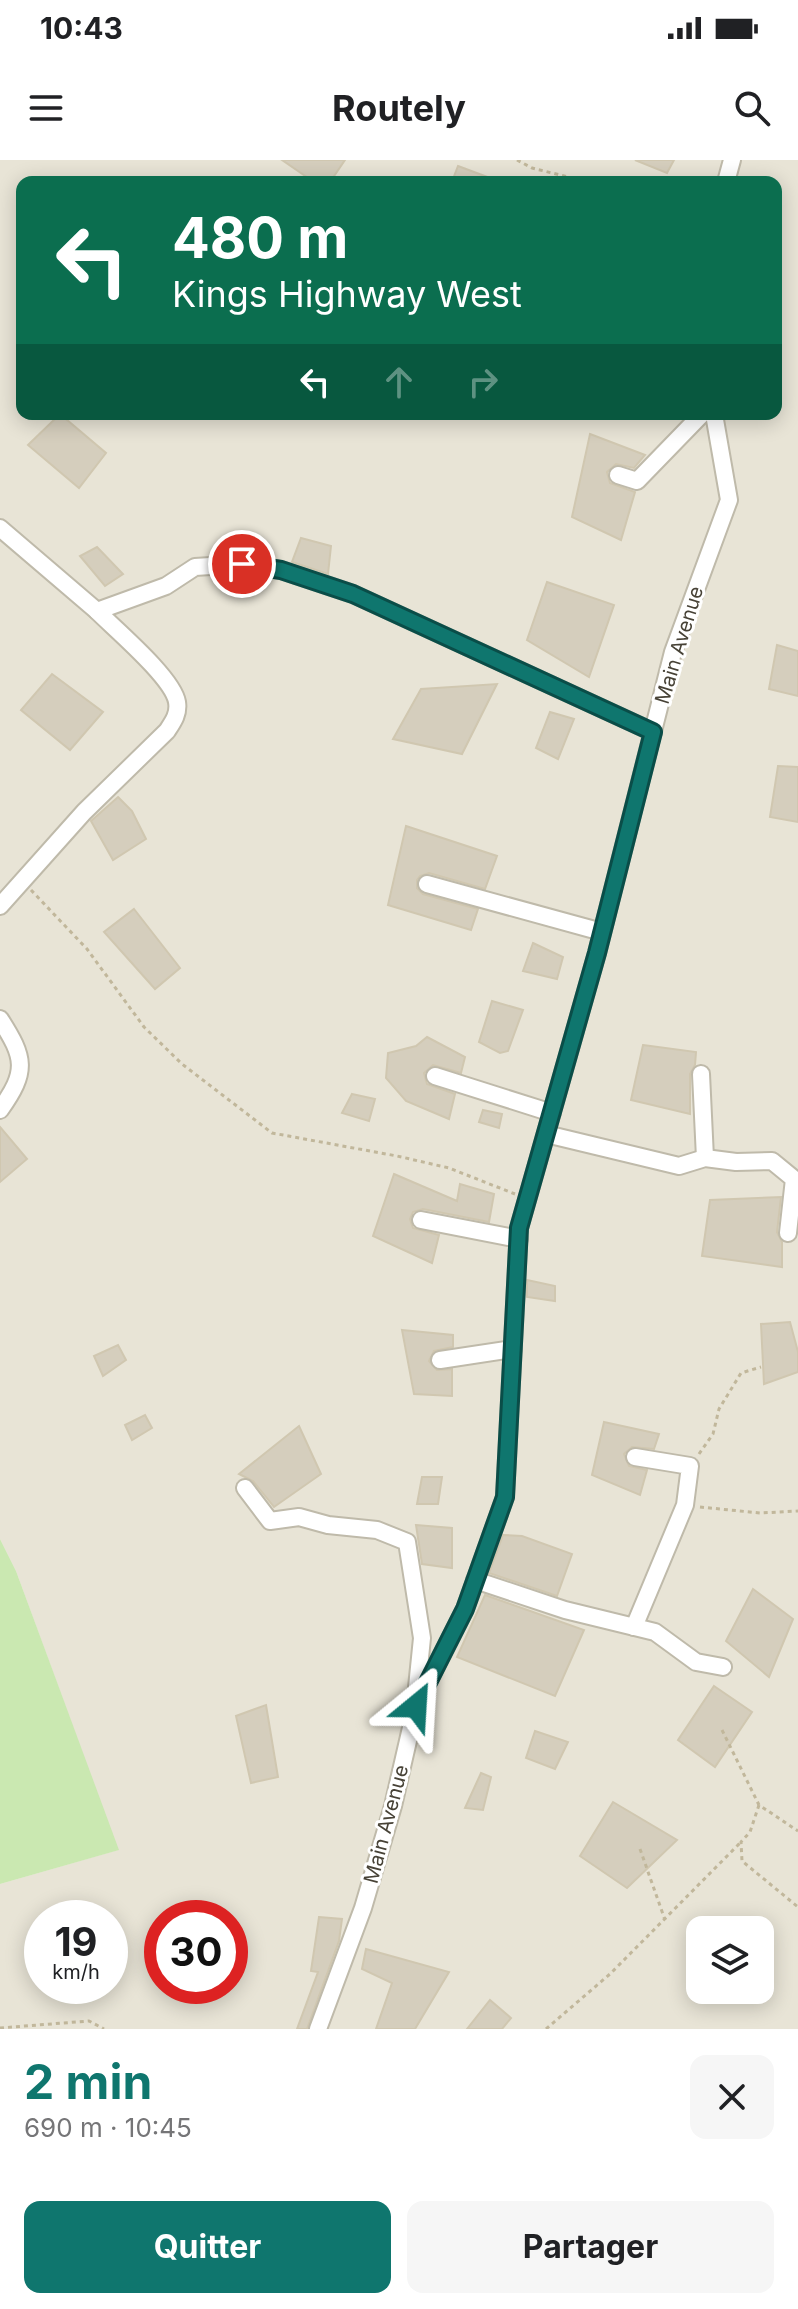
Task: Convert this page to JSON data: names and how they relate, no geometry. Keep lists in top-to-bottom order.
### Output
{
  "streets": {
    "street": ["Main Avenue"]
  },
  "page": {
    "status": "10:43",
    "header": "Routely",
    "turn": ["480 m", "Kings Highway West"],
    "speed": "19 km/h",
    "limit": "30",
    "heading": ["2 min", "690 m · 10:45"],
    "buttons": ["Quitter", "Partager"]
  }
}
